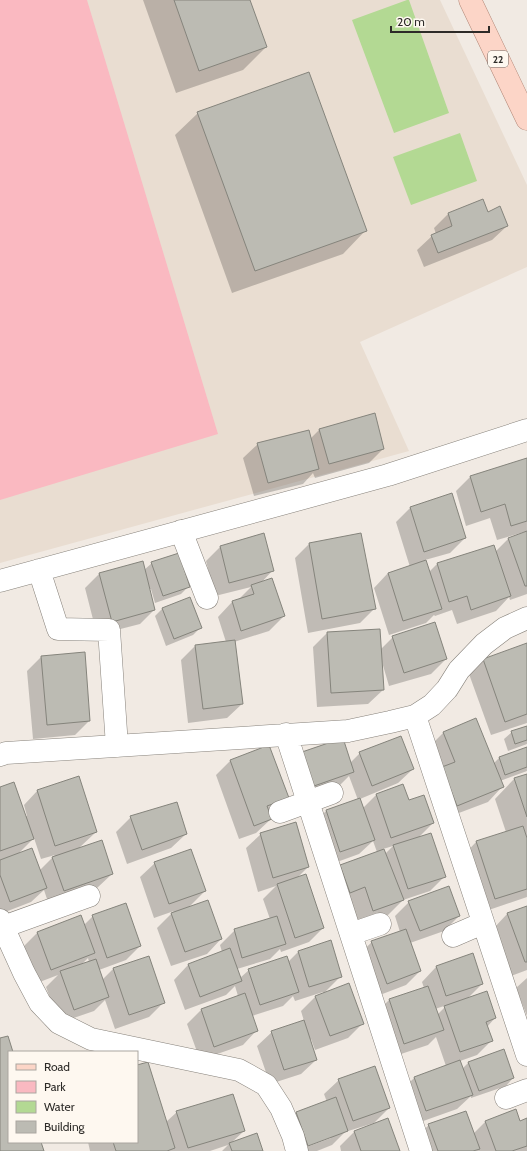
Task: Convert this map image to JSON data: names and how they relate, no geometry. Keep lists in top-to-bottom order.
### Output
{
  "streets": {
    "main road": ["22"]
  },
  "legend": [
    "Road",
    "Park",
    "Water",
    "Building"
  ],
  "scale_bar": "20 m"
}
